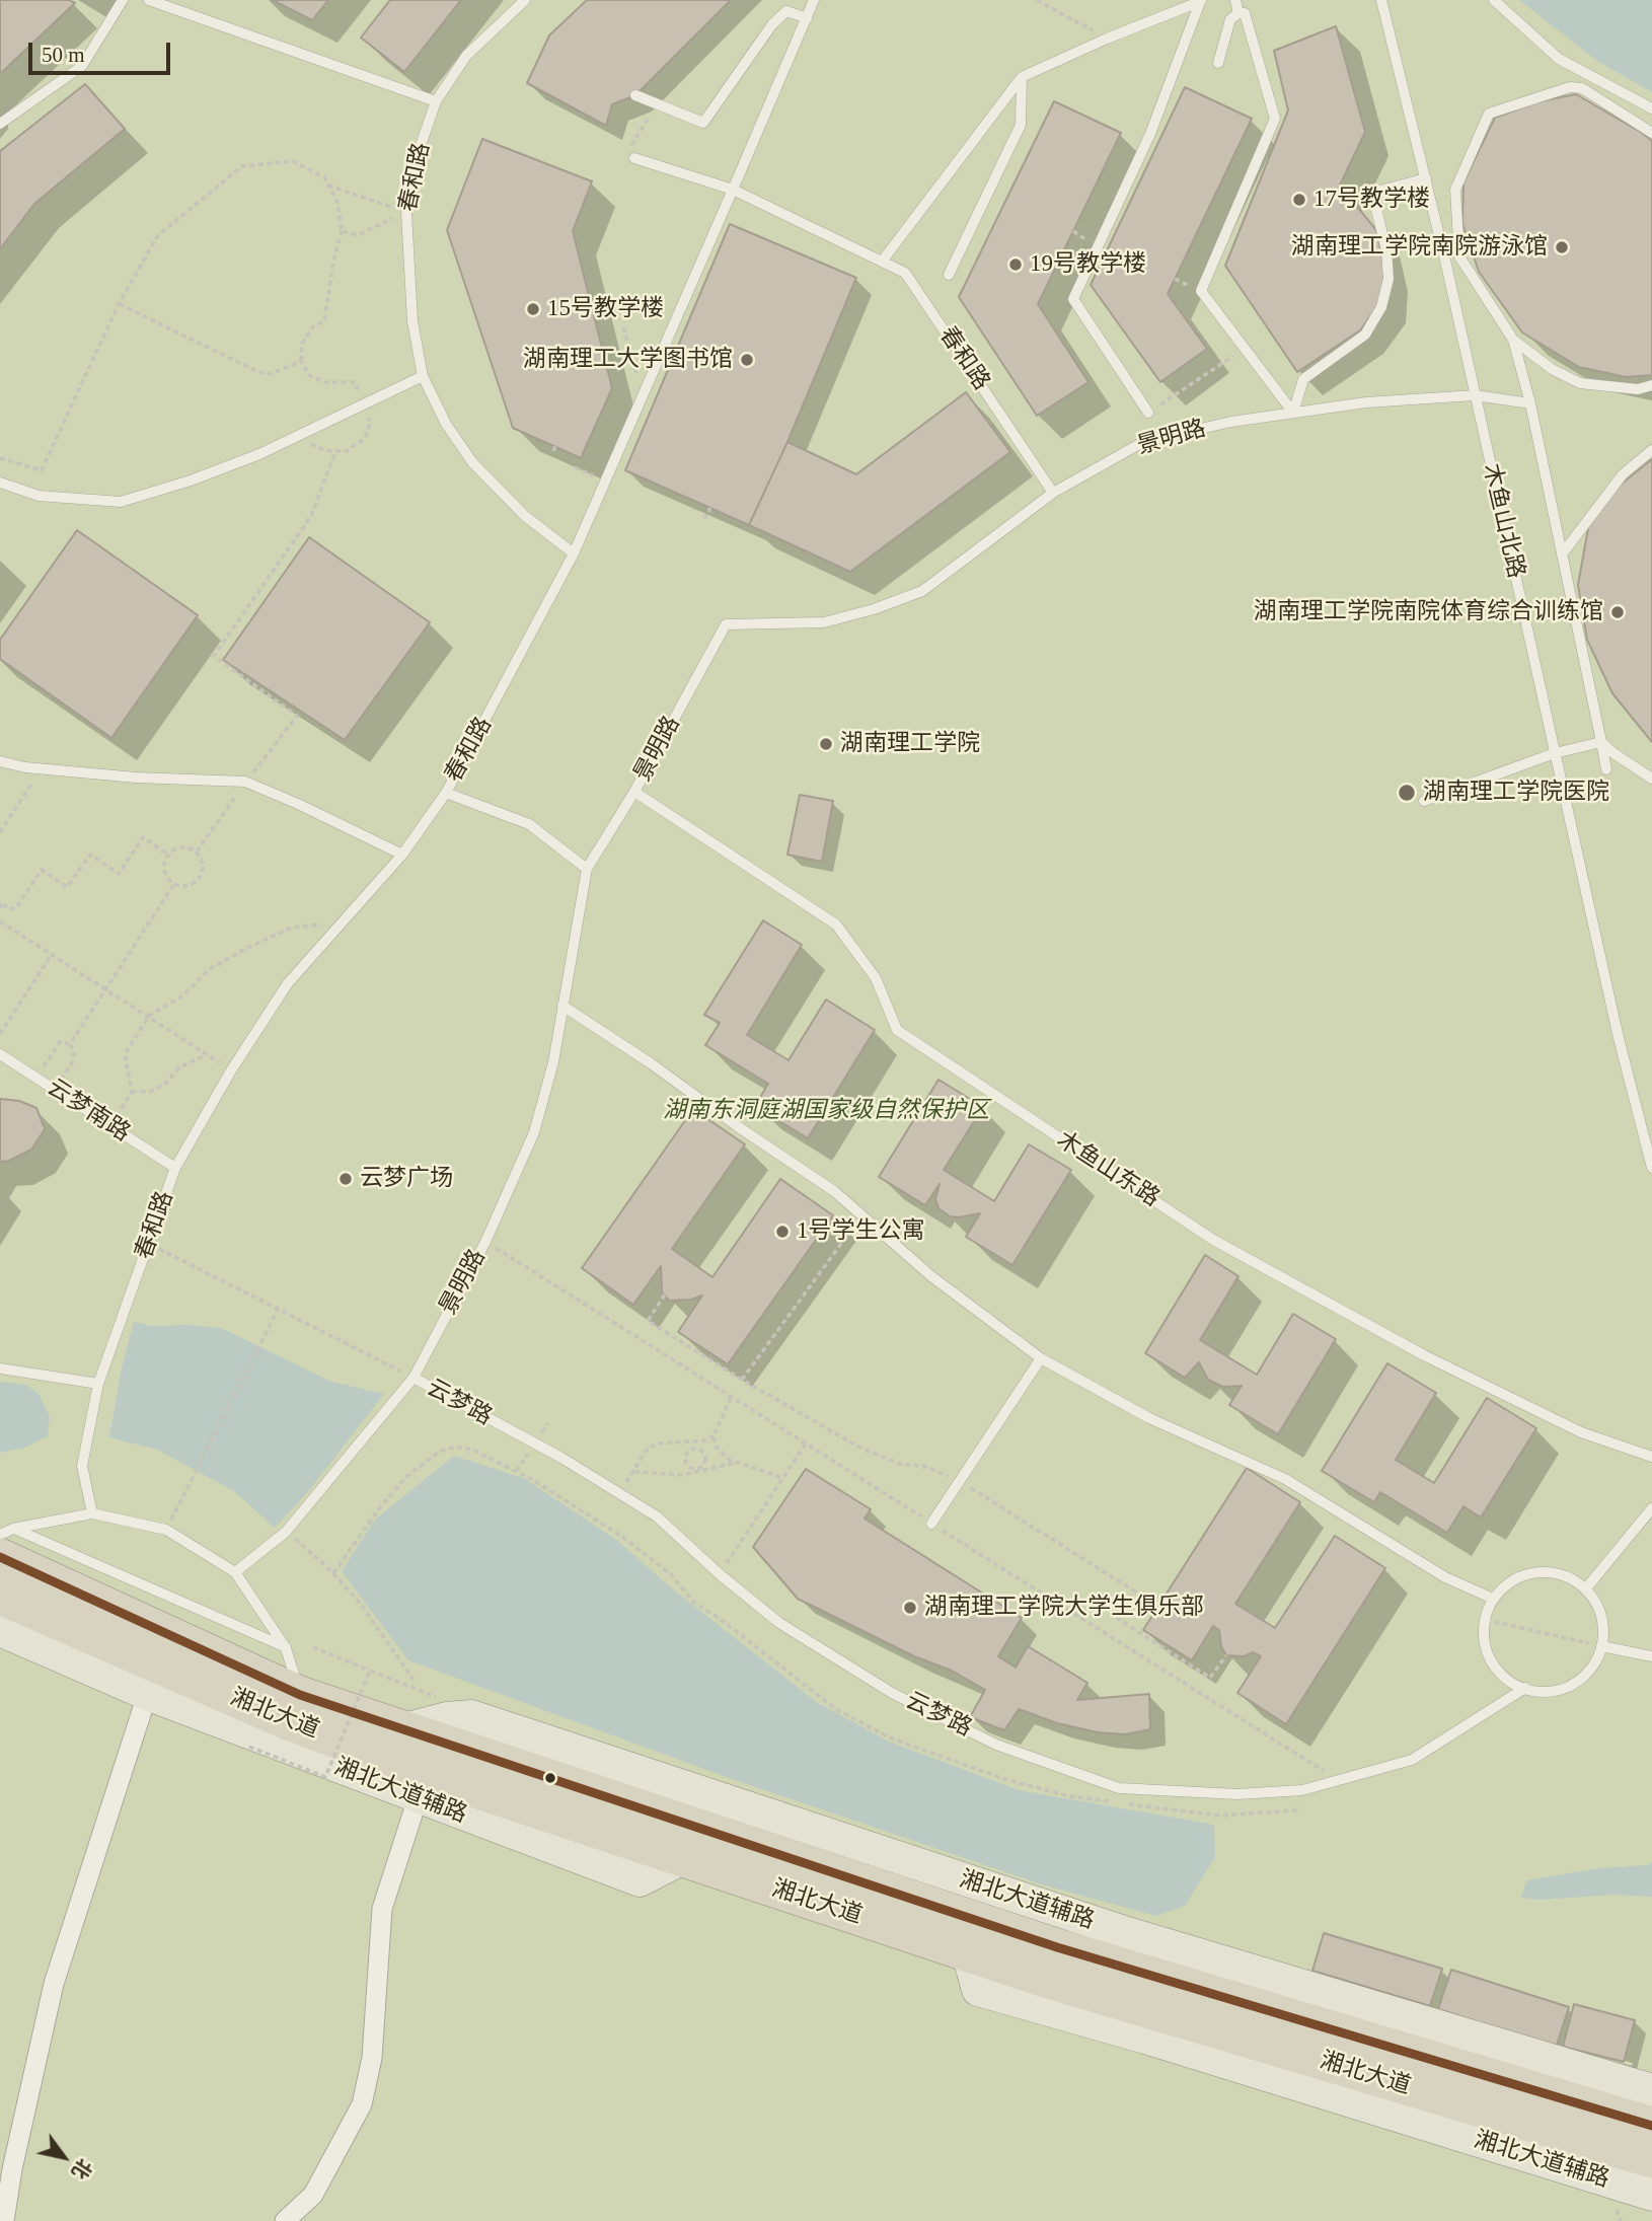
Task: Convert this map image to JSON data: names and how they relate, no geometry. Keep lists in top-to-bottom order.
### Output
{
  "streets": {
    "highway": ["湘北大道"],
    "main road": ["湘北大道辅路"],
    "lane": [
      "春和路",
      "景明路",
      "木鱼山北路",
      "云梦南路",
      "木鱼山东路",
      "云梦路"
    ]
  },
  "crossings": [
    ["春和路", "景明路"],
    ["春和路", "云梦南路"],
    ["景明路", "木鱼山北路"],
    ["景明路", "木鱼山东路"],
    ["景明路", "云梦路"],
    ["湘北大道", "湘北大道辅路"]
  ],
  "parks": ["湖南东洞庭湖国家级自然保护区"],
  "places": [
    "17号教学楼",
    "湖南理工学院南院游泳馆",
    "19号教学楼",
    "15号教学楼",
    "湖南理工大学图书馆",
    "湖南理工学院南院体育综合训练馆",
    "湖南理工学院",
    "湖南理工学院医院",
    "云梦广场",
    "1号学生公寓",
    "湖南理工学院大学生俱乐部"
  ],
  "scale_bar": "50 m",
  "north": "bottom right"
}
